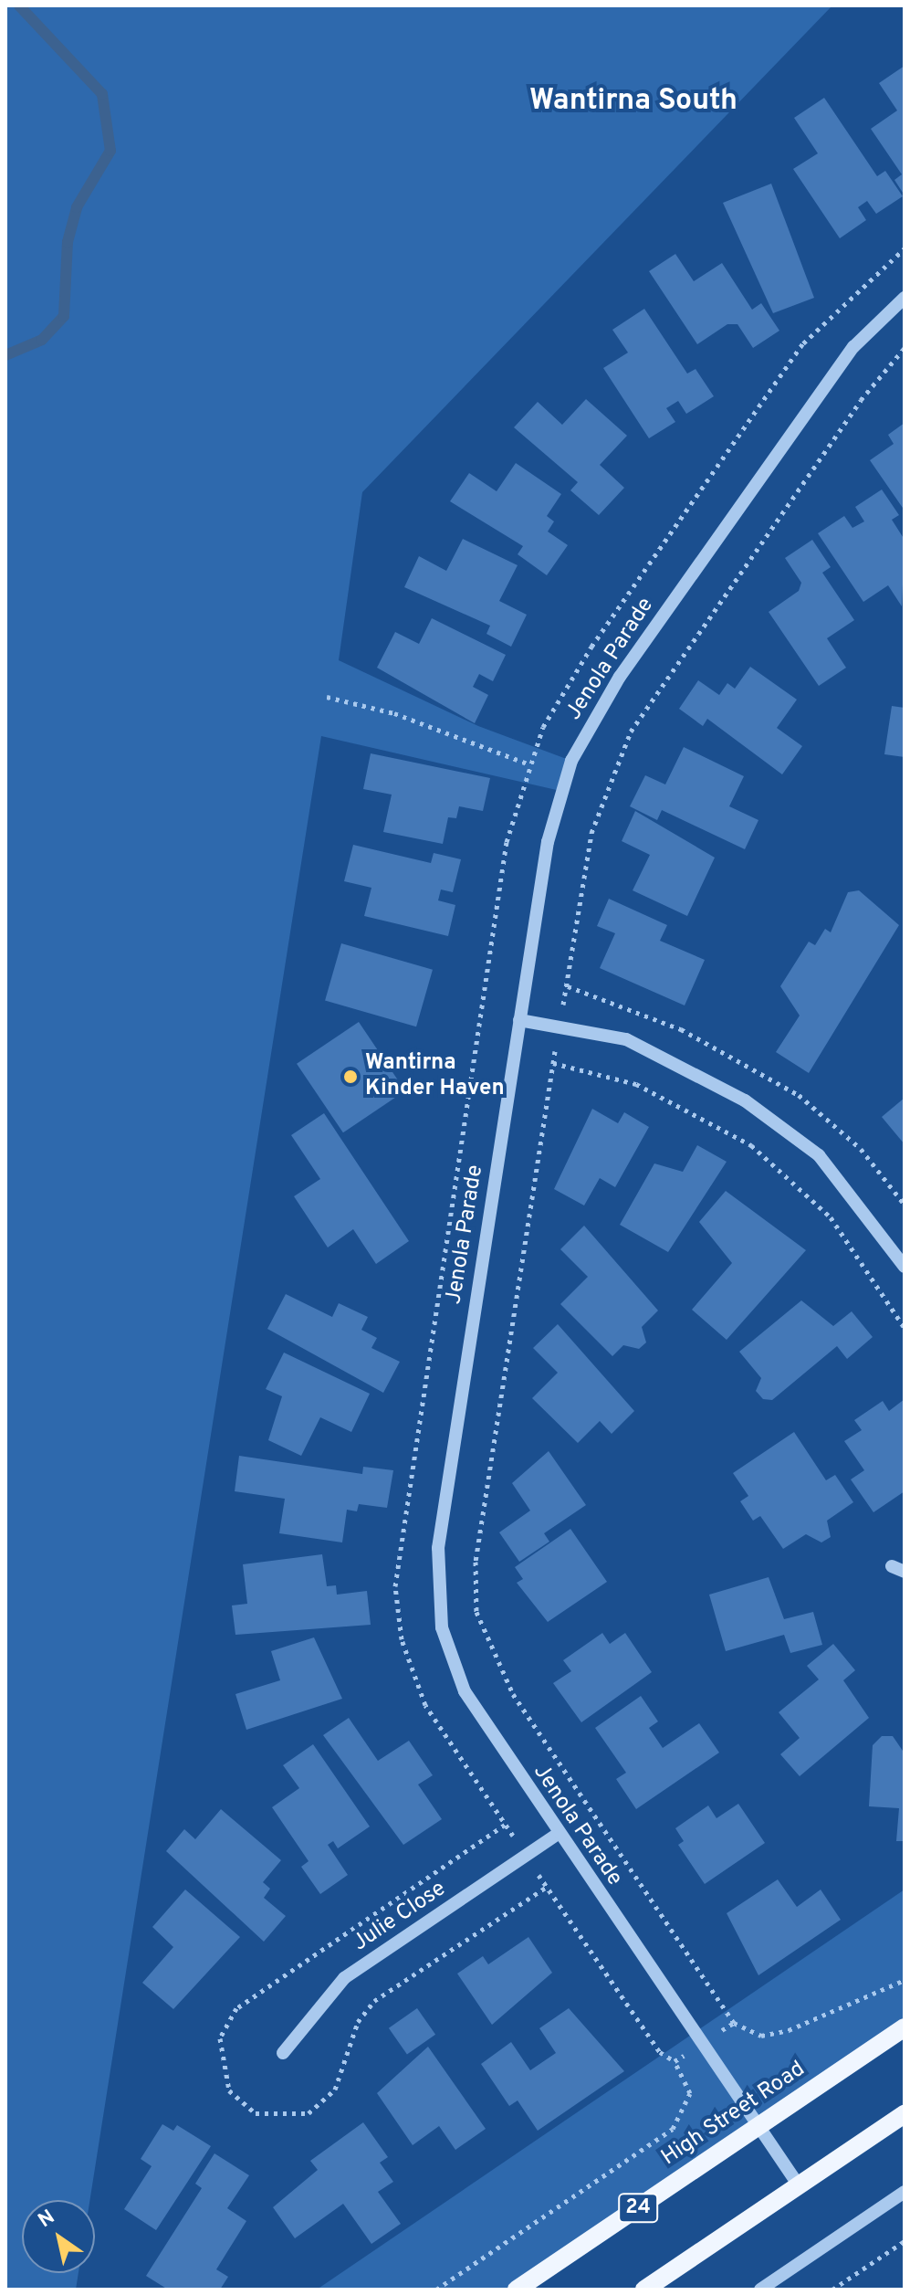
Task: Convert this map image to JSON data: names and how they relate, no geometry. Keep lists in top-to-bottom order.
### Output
{
  "streets": {
    "main road": ["High Street Road", "24"],
    "street": ["Jenola Parade", "Julie Close"]
  },
  "crossings": [
    ["Jenola Parade", "Julie Close"],
    ["Jenola Parade", "High Street Road"]
  ],
  "districts": ["Wantirna South"],
  "places": ["Wantirna Kinder Haven"],
  "north": "top left"
}
